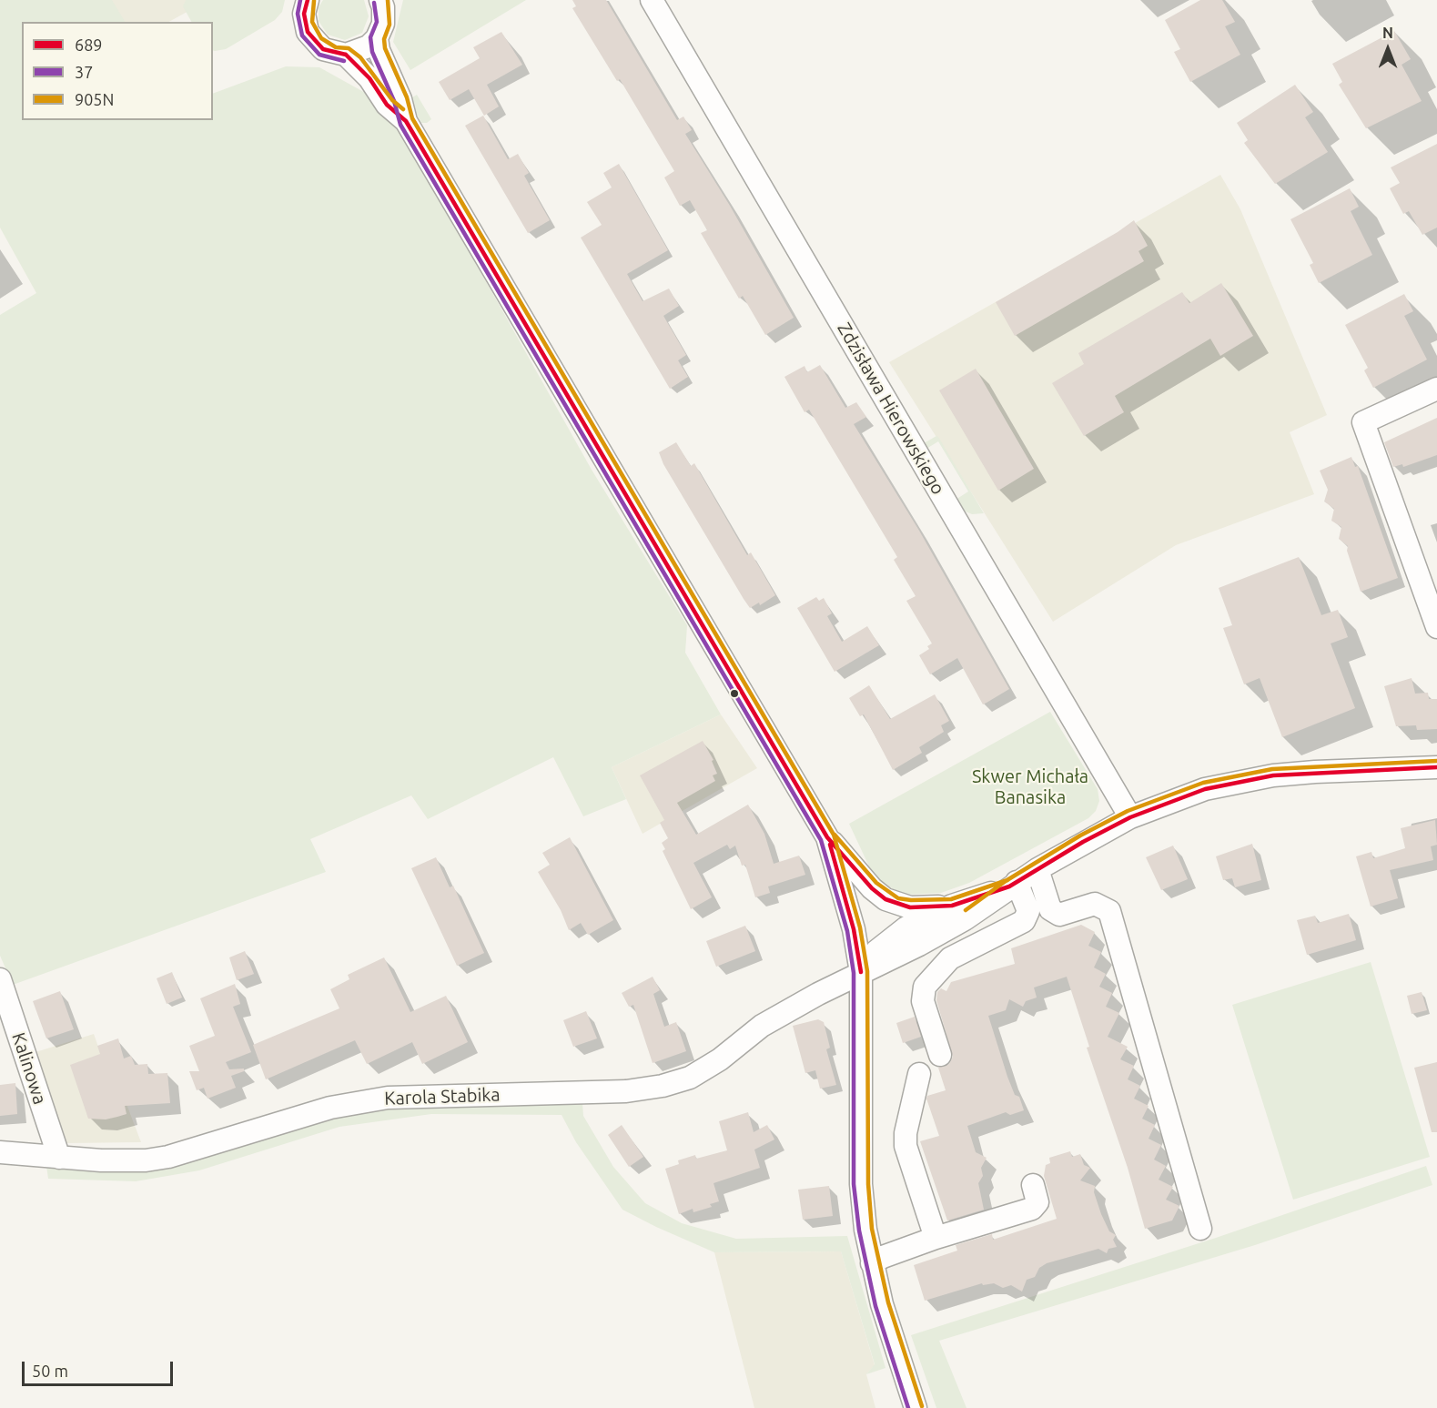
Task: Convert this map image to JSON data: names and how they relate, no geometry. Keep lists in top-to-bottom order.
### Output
{
  "streets": {
    "street": ["Zdzisława Hierowskiego", "Kalinowa", "Karola Stabika"]
  },
  "crossings": [
    ["Kalinowa", "Karola Stabika"]
  ],
  "parks": ["Skwer Michała Banasika"],
  "lines": ["transit line 689", "transit line 37", "transit line 905N"],
  "legend": ["689", "37", "905N"],
  "scale_bar": "50 m",
  "north": "top"
}
